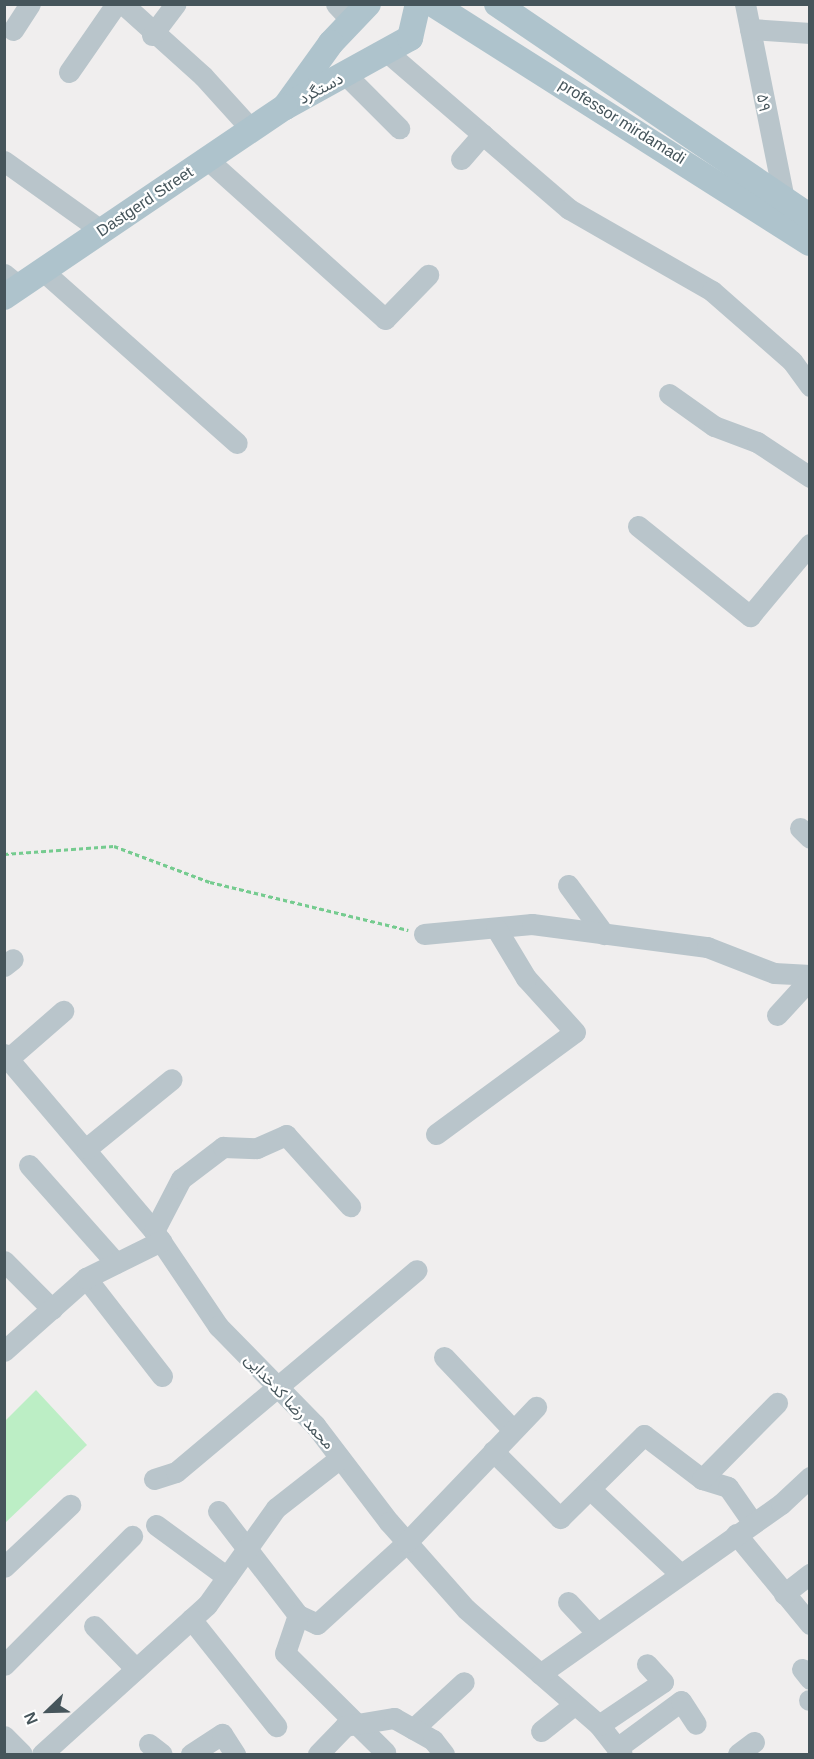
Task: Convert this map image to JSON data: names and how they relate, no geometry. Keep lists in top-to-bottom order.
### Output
{
  "streets": {
    "main road": ["دستگرد", "professor mirdamadi", "Dastgerd Street"],
    "street": ["۵۹", "محمد رضا کدخدایی"]
  },
  "crossings": [
    ["دستگرد", "professor mirdamadi"],
    ["دستگرد", "Dastgerd Street"],
    ["۵۹", "professor mirdamadi"]
  ],
  "north": "bottom left"
}
